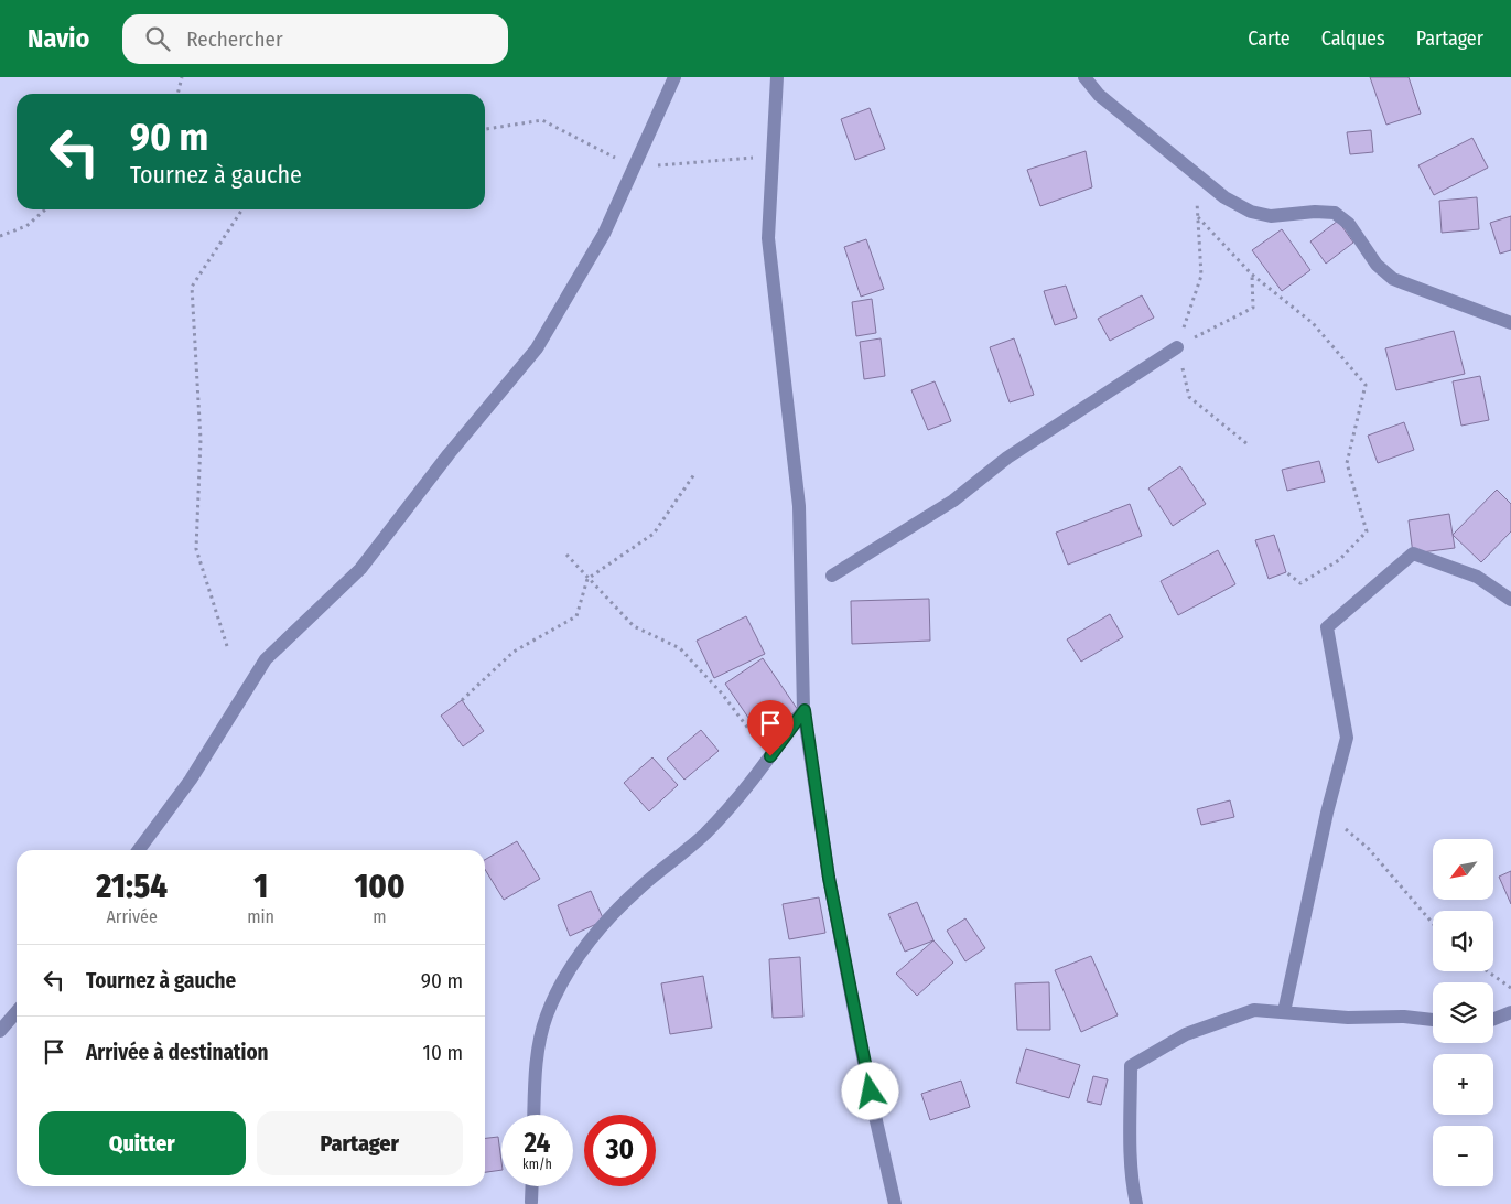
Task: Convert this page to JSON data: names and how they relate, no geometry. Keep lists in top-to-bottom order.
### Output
{
  "north": "bottom left",
  "page": {
    "header": "Navio",
    "search": "Rechercher",
    "nav": ["Carte", "Calques", "Partager"],
    "turn": ["90 m", "Tournez à gauche"],
    "map_buttons": ["+", "−"],
    "eta": [
      "21:54",
      "Arrivée",
      "1",
      "min",
      "100",
      "m"
    ],
    "list": [
      {
        "name": "Tournez à gauche",
        "value": "90 m"
      },
      {
        "name": "Arrivée à destination",
        "value": "10 m"
      }
    ],
    "buttons": ["Quitter", "Partager"],
    "speed": "24 km/h",
    "limit": "30"
  }
}
